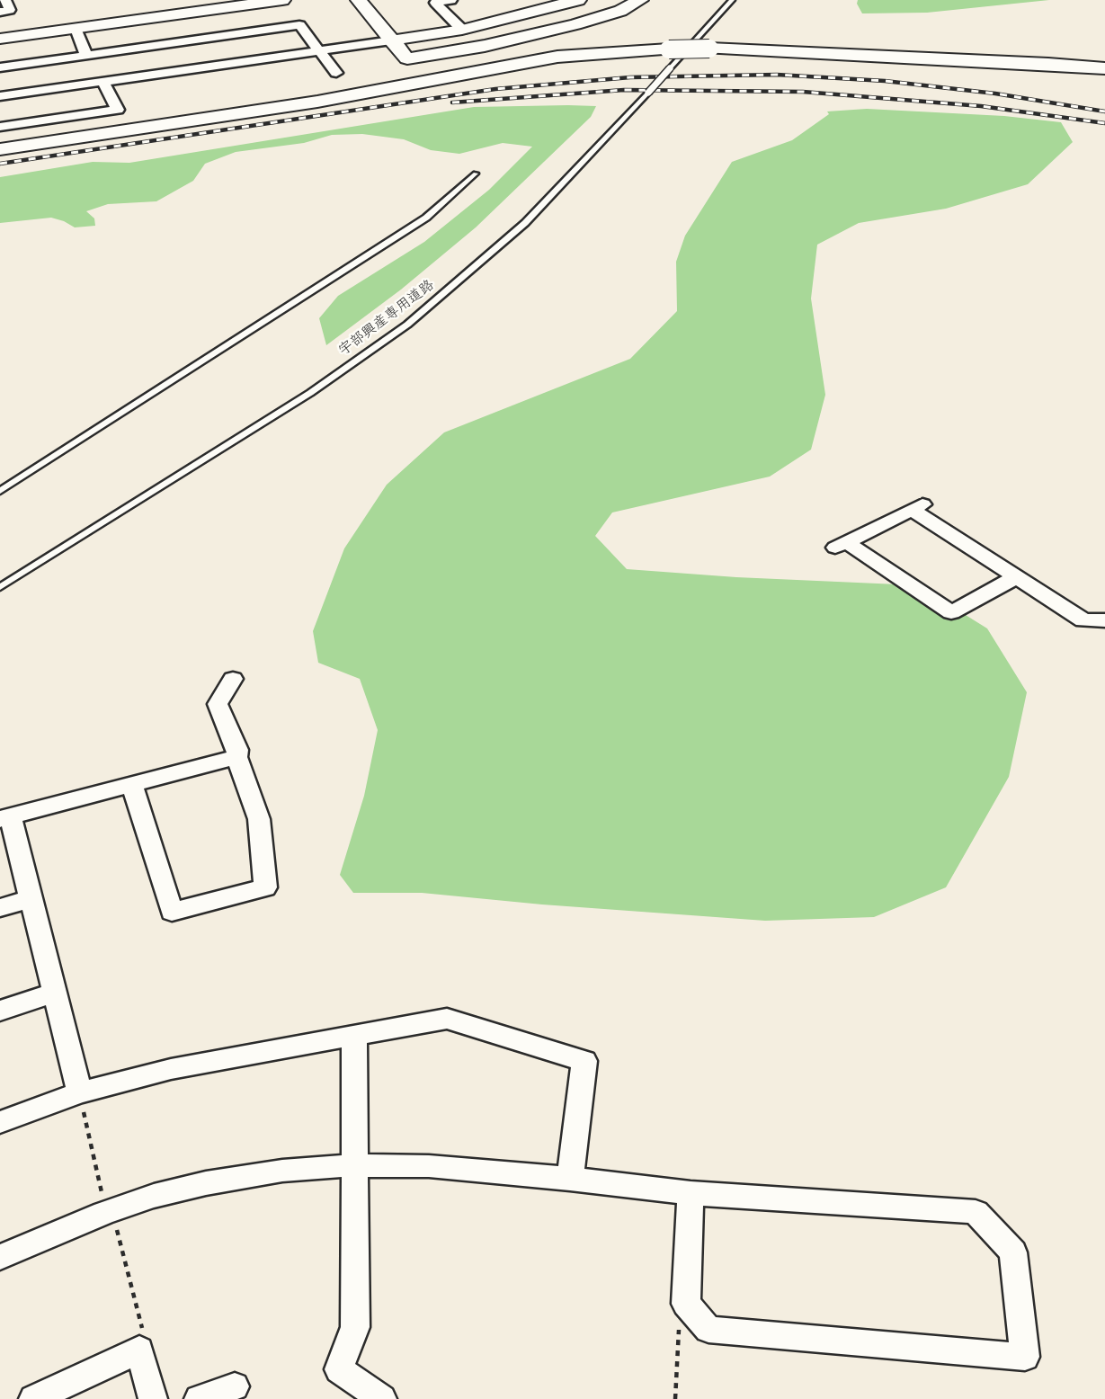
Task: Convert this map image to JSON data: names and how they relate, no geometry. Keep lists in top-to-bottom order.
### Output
{
  "streets": {
    "lane": ["宇部興産専用道路"]
  }
}
